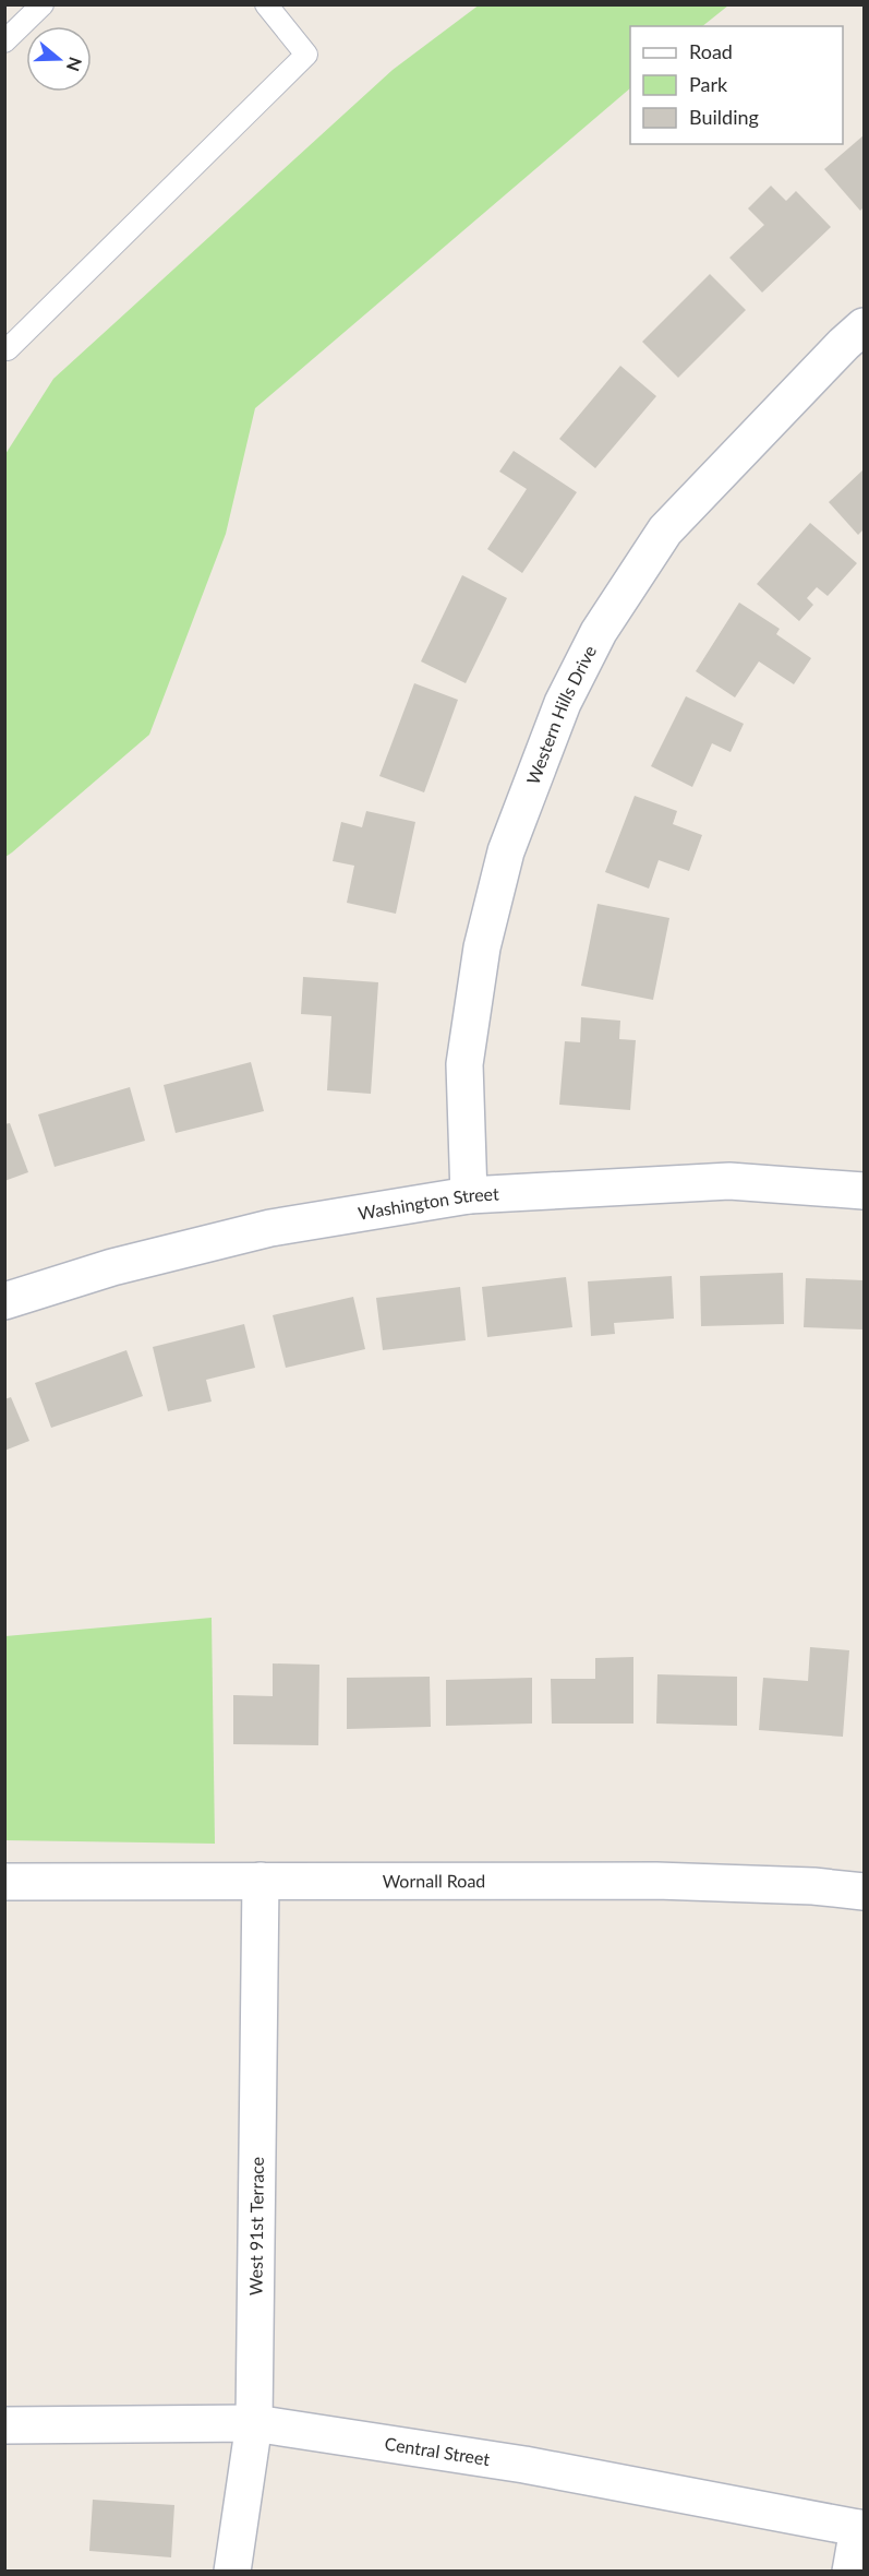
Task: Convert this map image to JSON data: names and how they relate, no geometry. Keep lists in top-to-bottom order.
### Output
{
  "streets": {
    "street": [
      "Western Hills Drive",
      "Washington Street",
      "Wornall Road",
      "West 91st Terrace",
      "Central Street"
    ]
  },
  "crossings": [
    ["Western Hills Drive", "Washington Street"],
    ["Wornall Road", "West 91st Terrace"],
    ["West 91st Terrace", "Central Street"]
  ],
  "legend": ["Road", "Park", "Building"],
  "north": "right"
}
